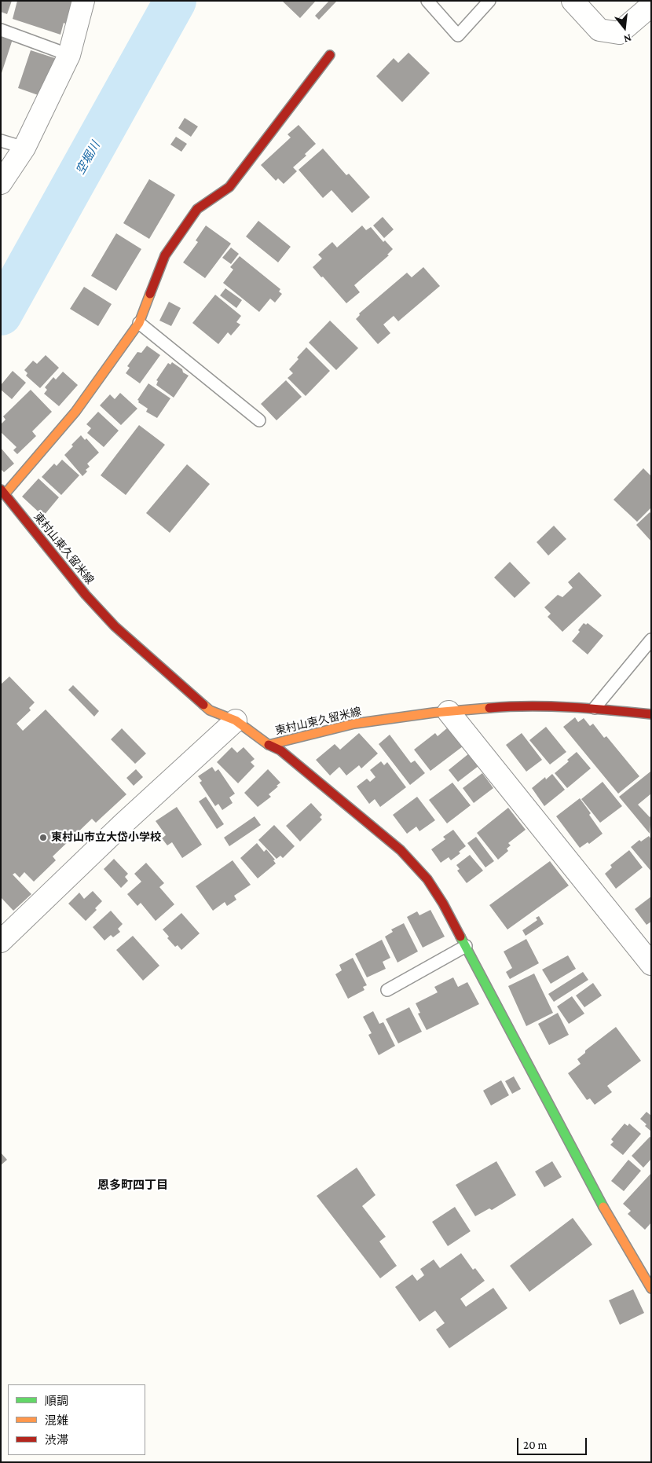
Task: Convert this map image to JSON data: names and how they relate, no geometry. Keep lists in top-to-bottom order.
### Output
{
  "streets": {
    "street": ["東村山東久留米線"]
  },
  "districts": ["恩多町四丁目"],
  "water": ["空堀川"],
  "places": ["東村山市立大岱小学校"],
  "legend": ["順調", "混雑", "渋滞"],
  "scale_bar": "20 m",
  "north": "bottom"
}
